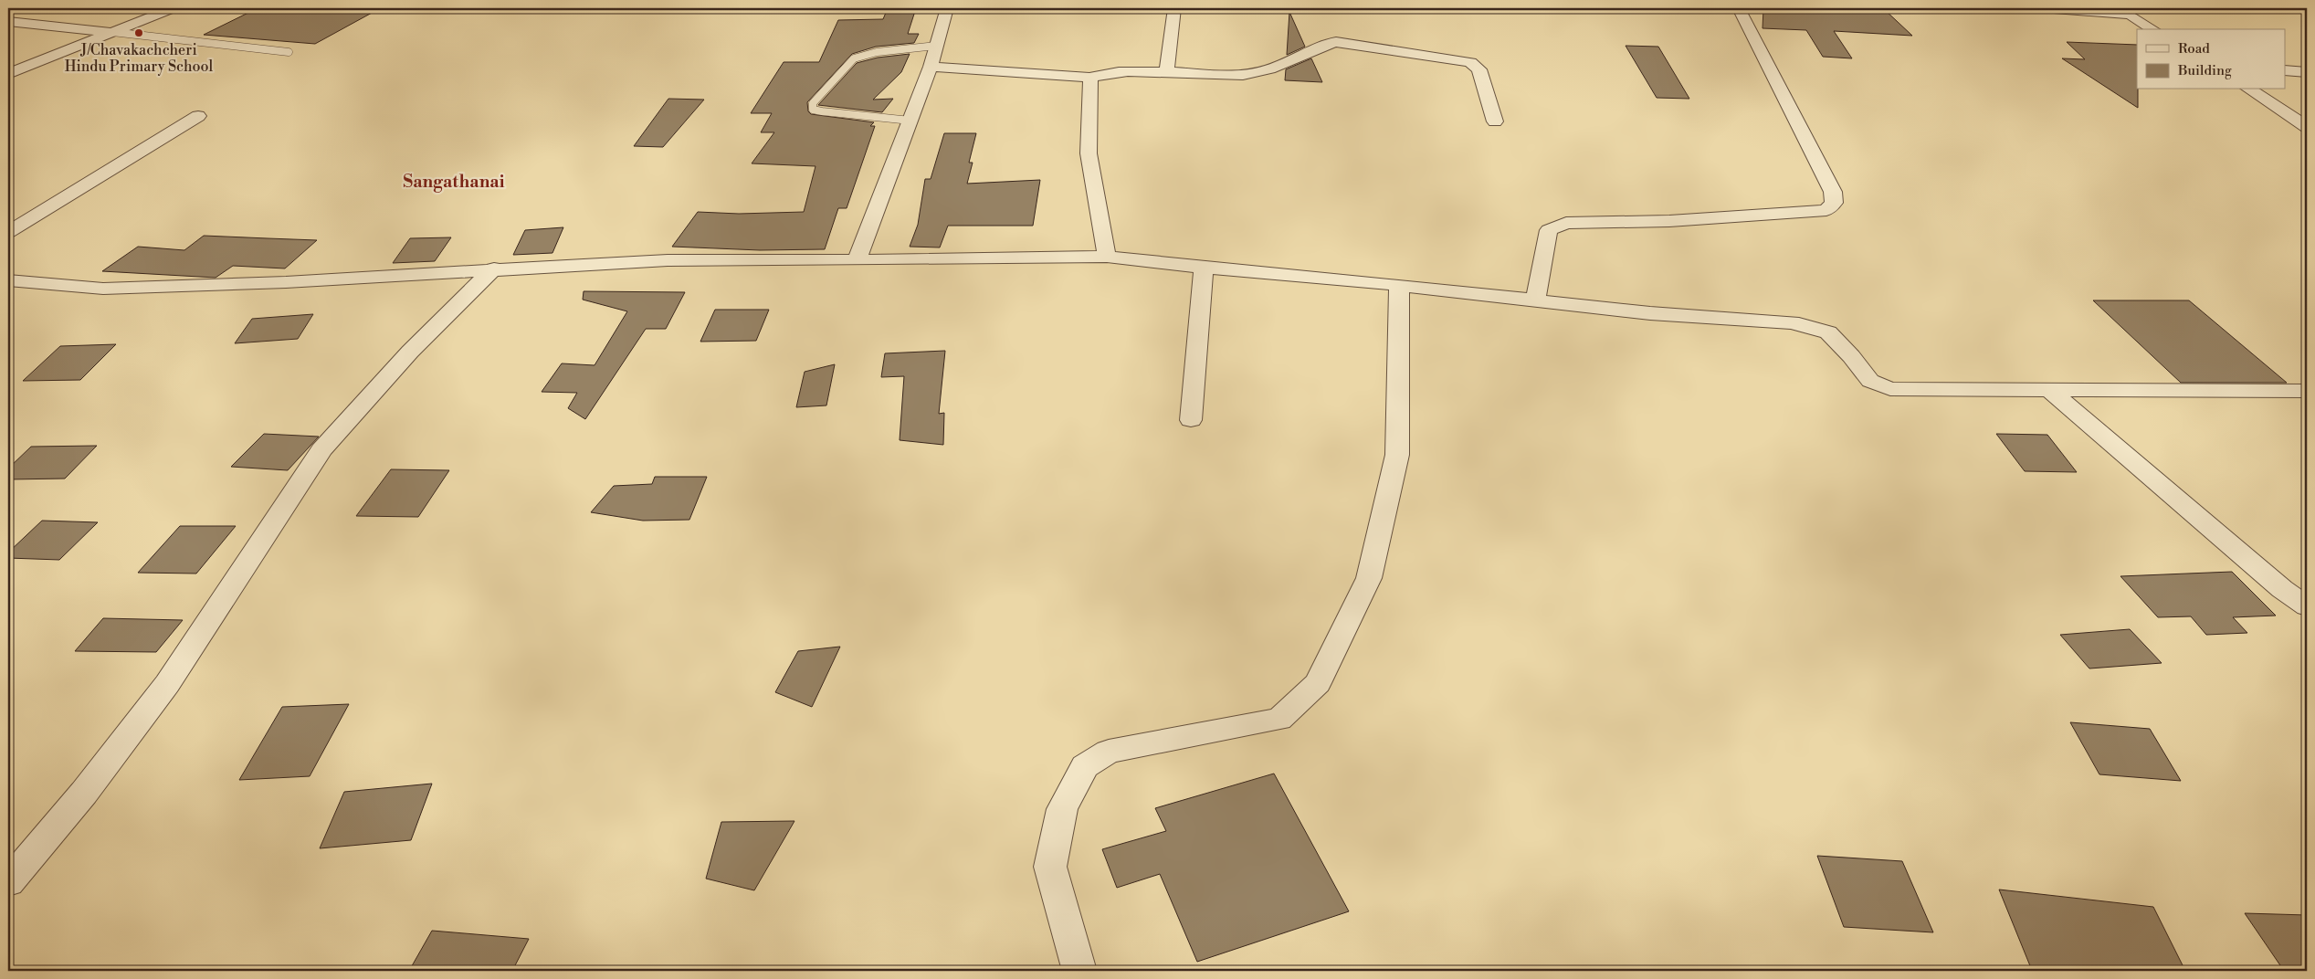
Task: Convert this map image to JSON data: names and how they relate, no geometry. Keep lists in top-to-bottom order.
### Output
{
  "districts": ["Sangathanai"],
  "places": ["J/Chavakachcheri Hindu Primary School"],
  "legend": ["Road", "Building"]
}
